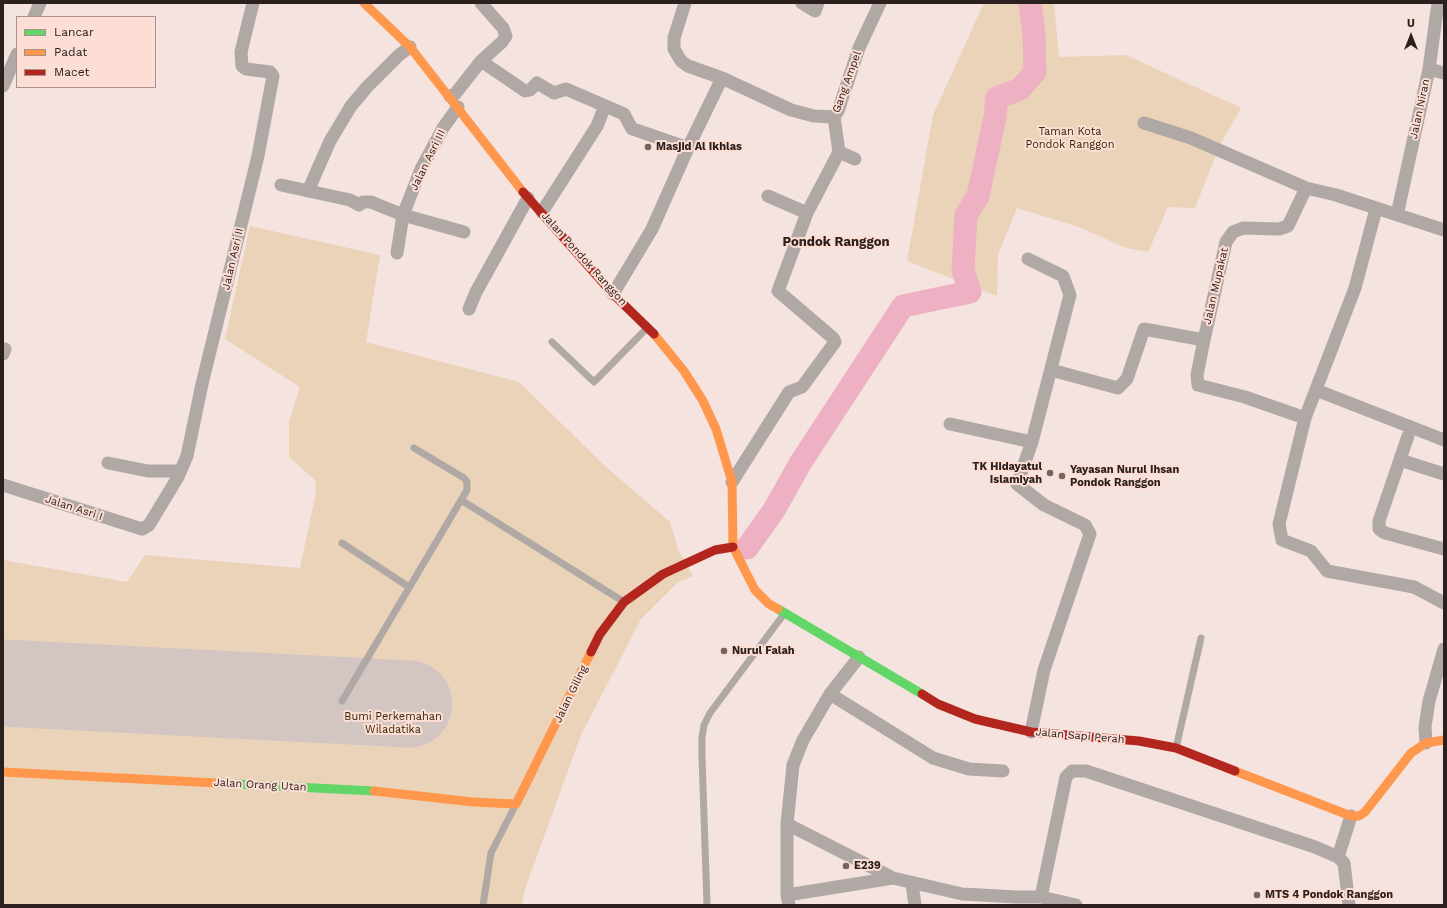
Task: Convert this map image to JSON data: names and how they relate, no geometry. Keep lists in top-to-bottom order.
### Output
{
  "streets": {
    "street": [
      "Gang Ampel",
      "Jalan Niran",
      "Jalan Asri III",
      "Jalan Asri II",
      "Jalan Pondok Ranggon",
      "Jalan Mupakat",
      "Jalan Asri I",
      "Jalan Giling",
      "Jalan Sapi Perah",
      "Jalan Orang Utan"
    ]
  },
  "crossings": [
    ["Jalan Asri III", "Jalan Pondok Ranggon"],
    ["Jalan Asri II", "Jalan Asri I"],
    ["Jalan Pondok Ranggon", "Jalan Giling"],
    ["Jalan Pondok Ranggon", "Jalan Sapi Perah"],
    ["Jalan Giling", "Jalan Sapi Perah"],
    ["Jalan Giling", "Jalan Orang Utan"]
  ],
  "districts": ["Pondok Ranggon"],
  "parks": ["Taman Kota Pondok Ranggon", "Bumi Perkemahan Wiladatika"],
  "places": [
    "Masjid Al Ikhlas",
    "TK Hidayatul Islamiyah",
    "Yayasan Nurul Ihsan Pondok Ranggon",
    "Nurul Falah",
    "E239",
    "MTS 4 Pondok Ranggon"
  ],
  "legend": ["Lancar", "Padat", "Macet"],
  "north": "top"
}
